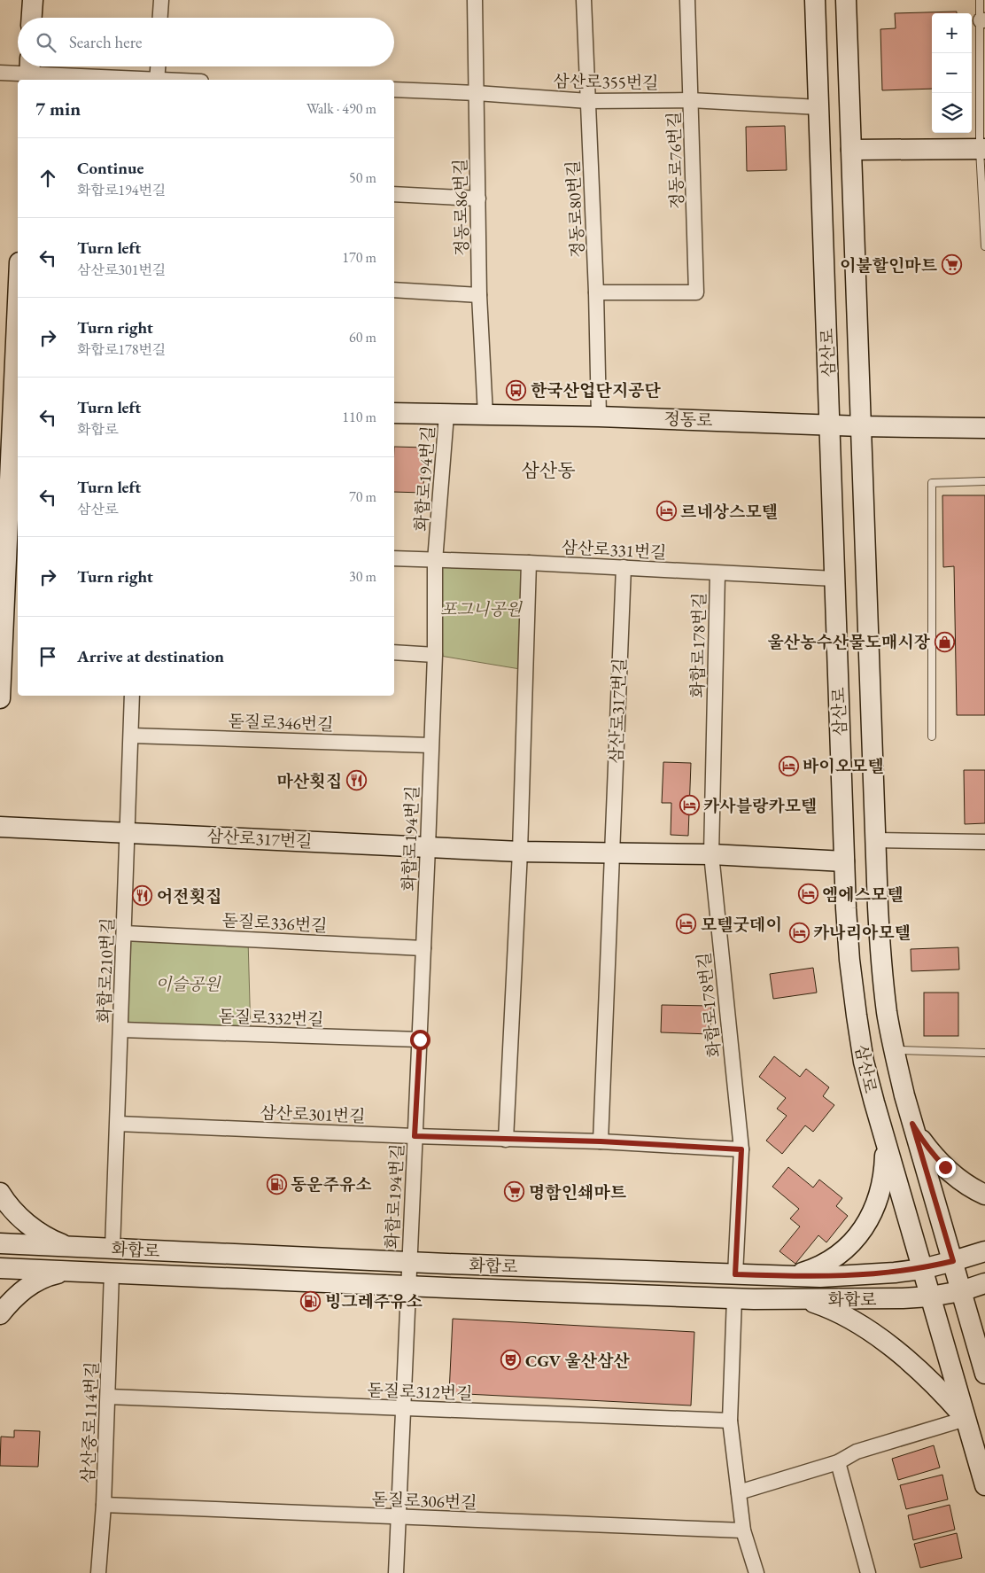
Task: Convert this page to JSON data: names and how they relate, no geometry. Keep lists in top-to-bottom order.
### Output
{
  "streets": {
    "main road": [
      "삼산로",
      "정동로",
      "삼산로317번길",
      "화합로"
    ],
    "street": [
      "삼산로355번길",
      "정동로76번길",
      "정동로86번길",
      "정동로80번길",
      "화합로194번길",
      "삼산로331번길",
      "화합로178번길",
      "돋질로346번길",
      "돋질로336번길",
      "화합로210번길",
      "돋질로332번길",
      "삼산로301번길",
      "돋질로312번길",
      "삼산중로114번길",
      "돋질로306번길"
    ]
  },
  "crossings": [
    ["삼산로355번길", "정동로76번길"],
    ["삼산로355번길", "정동로86번길"],
    ["삼산로355번길", "정동로80번길"],
    ["삼산로355번길", "삼산로"],
    ["정동로76번길", "정동로80번길"],
    ["정동로86번길", "정동로"],
    ["정동로80번길", "정동로"],
    ["삼산로", "정동로"],
    ["삼산로", "삼산로331번길"],
    ["삼산로", "삼산로317번길"],
    ["삼산로", "화합로"],
    ["정동로", "화합로194번길"],
    ["화합로194번길", "삼산로331번길"],
    ["화합로194번길", "삼산로317번길"],
    ["화합로194번길", "돋질로346번길"],
    ["화합로194번길", "돋질로336번길"],
    ["화합로194번길", "돋질로332번길"],
    ["화합로194번길", "삼산로301번길"],
    ["화합로194번길", "화합로"],
    ["화합로194번길", "돋질로312번길"],
    ["화합로194번길", "돋질로306번길"],
    ["삼산로331번길", "화합로178번길"],
    ["삼산로331번길", "삼산로317번길"],
    ["화합로178번길", "삼산로317번길"],
    ["화합로178번길", "삼산로301번길"],
    ["화합로178번길", "화합로"],
    ["삼산로317번길", "화합로210번길"],
    ["돋질로346번길", "화합로210번길"],
    ["돋질로336번길", "화합로210번길"],
    ["화합로210번길", "돋질로332번길"],
    ["화합로210번길", "삼산로301번길"],
    ["화합로210번길", "화합로"],
    ["화합로", "삼산중로114번길"],
    ["돋질로312번길", "삼산중로114번길"],
    ["삼산중로114번길", "돋질로306번길"]
  ],
  "districts": ["삼산동"],
  "parks": ["포그니공원", "이슬공원"],
  "places": {
    "supermarket": ["이불할인마트", "명함인쇄마트"],
    "bus stop": ["한국산업단지공단"],
    "hotel": [
      "르네상스모텔",
      "바이오모텔",
      "카사블랑카모텔",
      "엠에스모텔",
      "모텔굿데이",
      "카나리아모텔"
    ],
    "shop": ["울산농수산물도매시장"],
    "restaurant": ["마산횟집", "어전횟집"],
    "fuel station": ["동운주유소", "빙그레주유소"],
    "theatre": ["CGV 울산삼산"]
  },
  "page": {
    "map_buttons": ["+", "−"],
    "search": "Search here",
    "heading": ["7 min", "Walk · 490 m"],
    "list": [
      ["Continue", "화합로194번길", "50 m"],
      ["Turn left", "삼산로301번길", "170 m"],
      ["Turn right", "화합로178번길", "60 m"],
      ["Turn left", "화합로", "110 m"],
      ["Turn left", "삼산로", "70 m"],
      ["Turn right", "30 m"],
      "Arrive at destination"
    ]
  }
}
